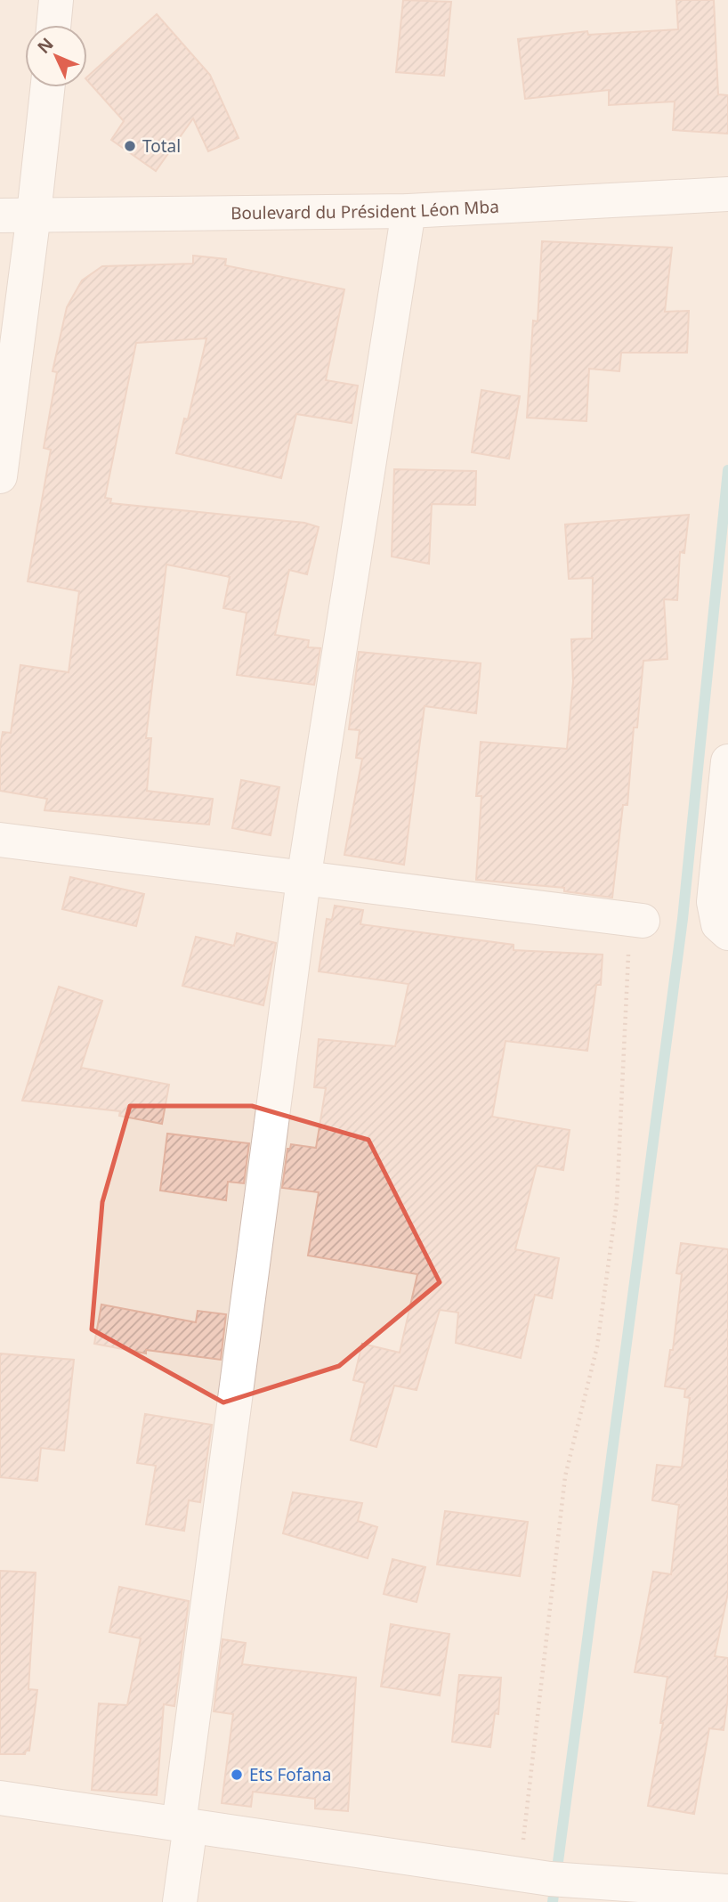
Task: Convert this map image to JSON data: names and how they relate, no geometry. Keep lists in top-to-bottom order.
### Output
{
  "streets": {
    "street": ["Boulevard du Président Léon Mba"]
  },
  "places": ["Total", "Ets Fofana"],
  "north": "top left"
}
